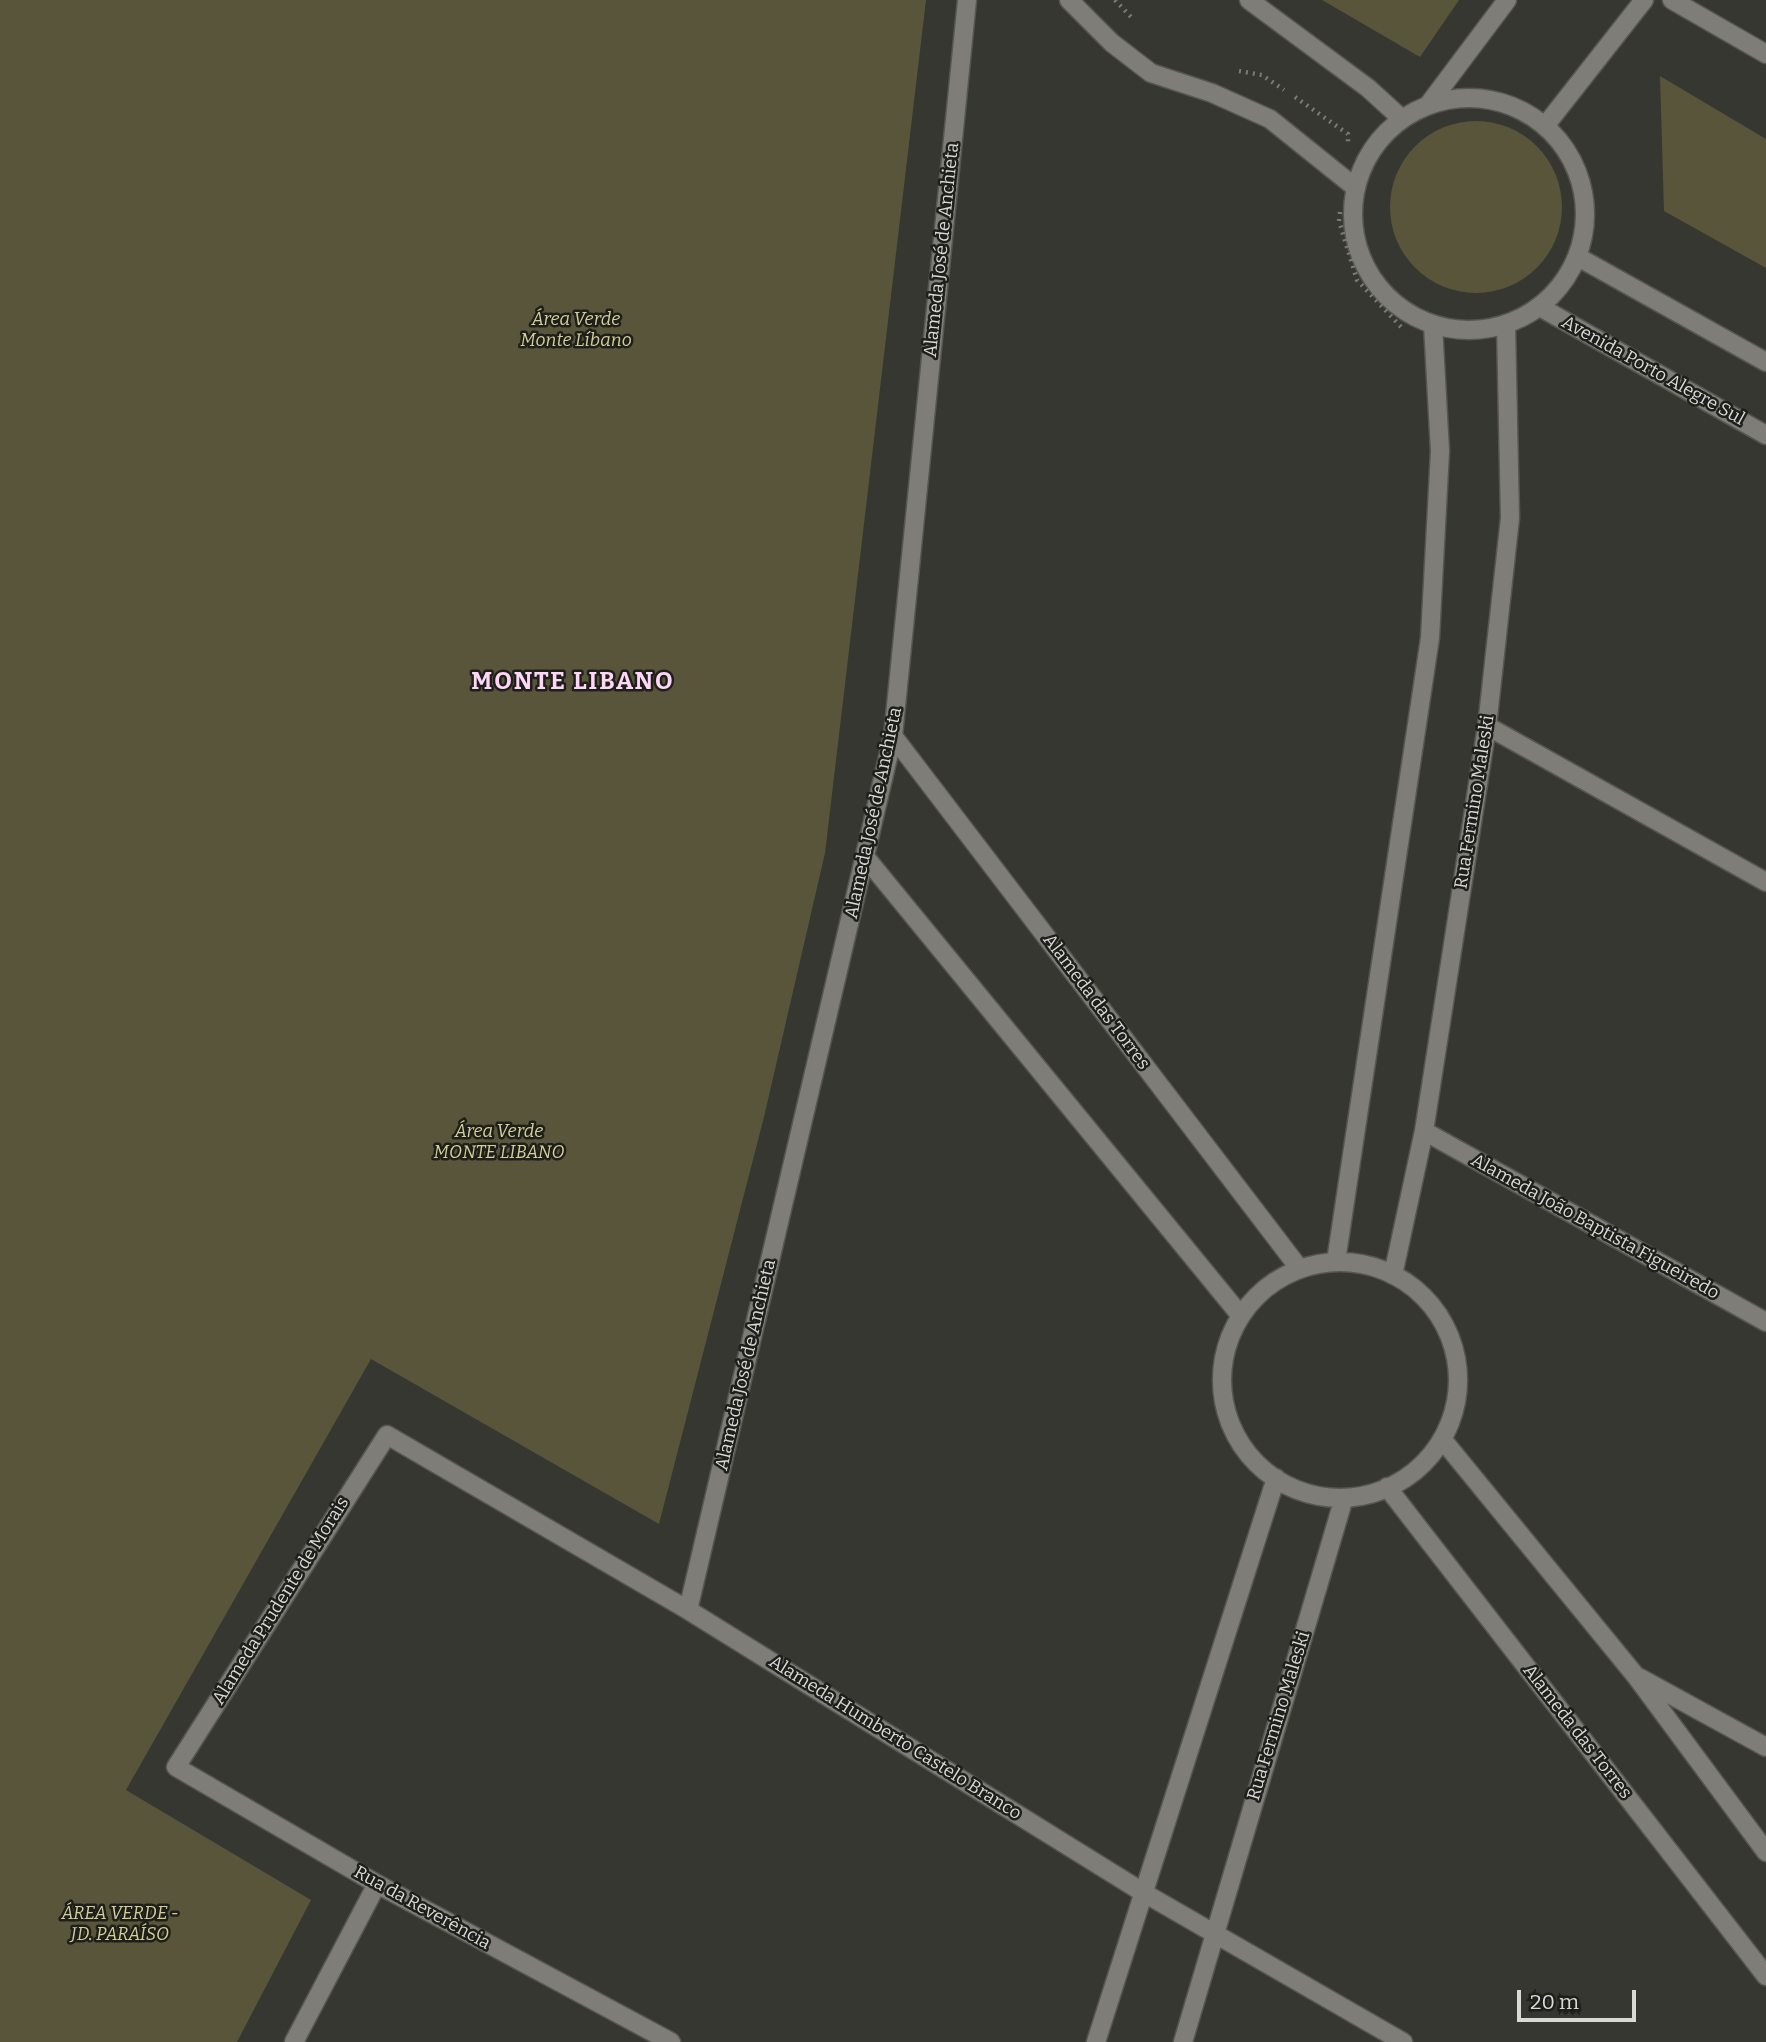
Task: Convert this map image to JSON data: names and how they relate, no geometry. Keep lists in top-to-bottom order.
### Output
{
  "streets": {
    "street": [
      "Alameda José de Anchieta",
      "Avenida Porto Alegre Sul",
      "Rua Fermino Maleski",
      "Alameda das Torres",
      "Alameda João Baptista Figueiredo",
      "Alameda Prudente de Morais",
      "Alameda Humberto Castelo Branco",
      "Rua da Reverência"
    ]
  },
  "crossings": [
    ["Alameda José de Anchieta", "Alameda das Torres"],
    ["Alameda José de Anchieta", "Alameda Humberto Castelo Branco"],
    ["Avenida Porto Alegre Sul", "Rua Fermino Maleski"],
    ["Rua Fermino Maleski", "Alameda das Torres"],
    ["Rua Fermino Maleski", "Alameda João Baptista Figueiredo"],
    ["Rua Fermino Maleski", "Alameda Humberto Castelo Branco"],
    ["Alameda Prudente de Morais", "Alameda Humberto Castelo Branco"],
    ["Alameda Prudente de Morais", "Rua da Reverência"]
  ],
  "districts": ["MONTE LIBANO"],
  "parks": ["Área Verde Monte Líbano", "Área Verde MONTE LIBANO", "ÁREA VERDE - JD. PARAÍSO"],
  "scale_bar": "20 m"
}
